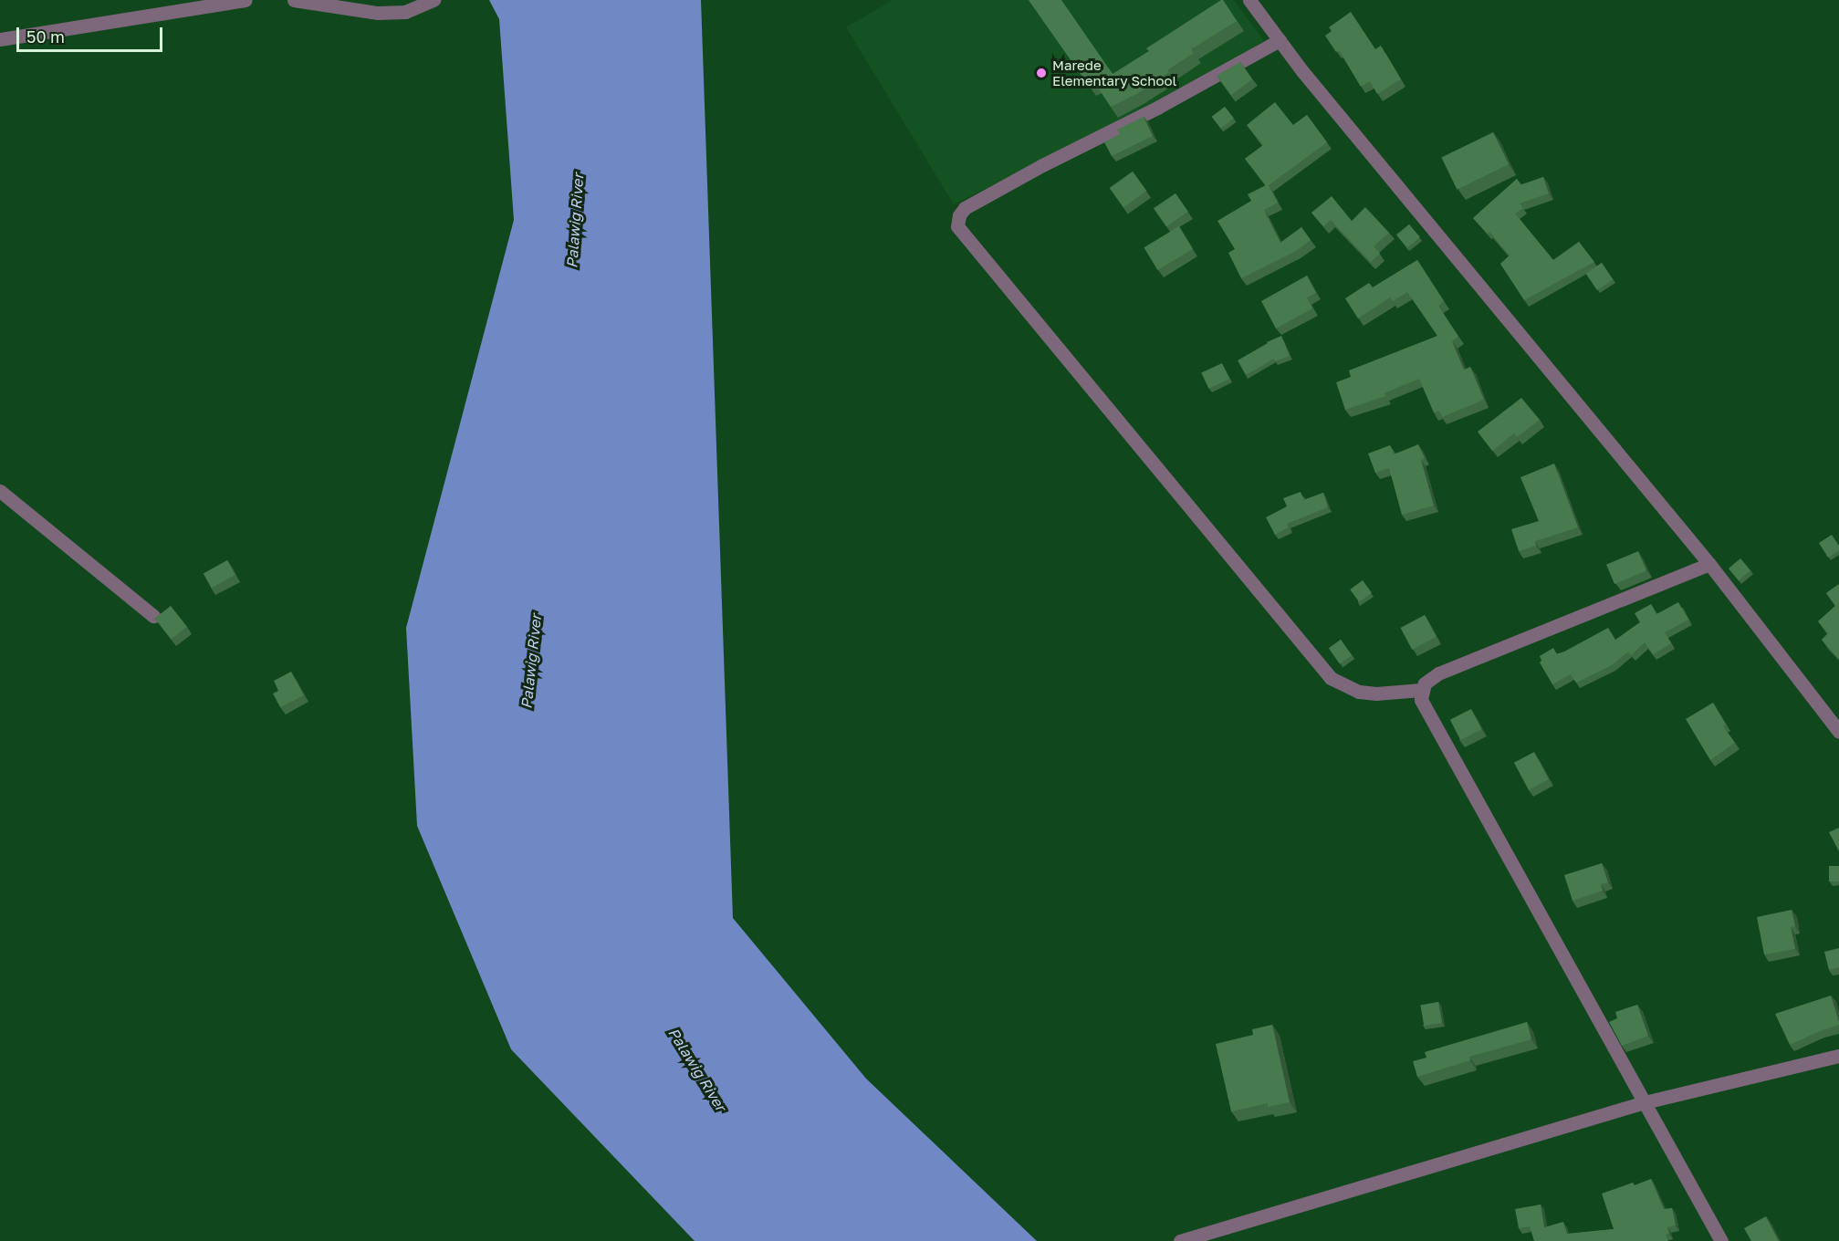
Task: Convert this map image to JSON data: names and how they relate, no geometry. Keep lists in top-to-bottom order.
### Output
{
  "water": ["Palawig River"],
  "places": ["Marede Elementary School"],
  "scale_bar": "50 m"
}
